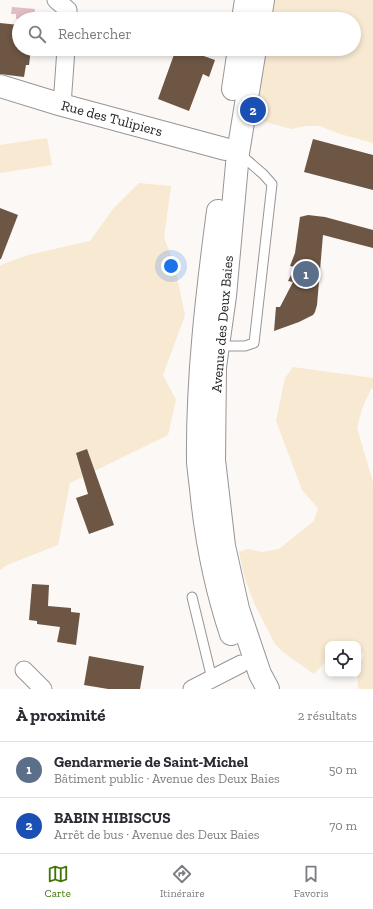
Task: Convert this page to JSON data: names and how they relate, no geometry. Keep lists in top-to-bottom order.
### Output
{
  "streets": {
    "main road": ["Rue des Tulipiers", "Avenue des Deux Baies"]
  },
  "crossings": [
    ["Rue des Tulipiers", "Avenue des Deux Baies"]
  ],
  "page": {
    "search": "Rechercher",
    "pins": ["2", "1"],
    "heading": ["À proximité", "2 résultats"],
    "list": [
      {
        "mark": "1",
        "name": "Gendarmerie de Saint-Michel",
        "note": "Bâtiment public · Avenue des Deux Baies",
        "value": "50 m"
      },
      {
        "mark": "2",
        "name": "BABIN HIBISCUS",
        "note": "Arrêt de bus · Avenue des Deux Baies",
        "value": "70 m"
      }
    ],
    "nav": ["Carte", "Itinéraire", "Favoris"]
  }
}
